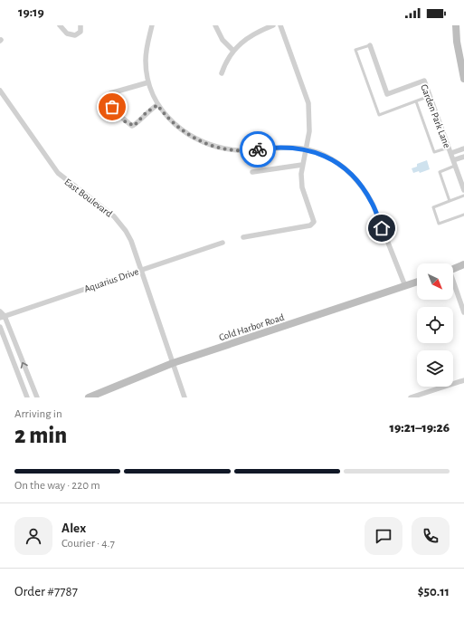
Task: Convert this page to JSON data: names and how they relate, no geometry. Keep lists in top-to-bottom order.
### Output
{
  "streets": {
    "main road": ["Cold Harbor Road"],
    "street": ["Garden Park Lane", "East Boulevard", "Aquarius Drive"]
  },
  "crossings": [
    ["East Boulevard", "Aquarius Drive"],
    ["East Boulevard", "Cold Harbor Road"]
  ],
  "north": "bottom right",
  "page": {
    "status": "19:19",
    "heading": ["2 min", "Arriving in", "19:21–19:26"],
    "panel": [
      "Alex",
      "Courier · 4.7",
      "Order #7787",
      "$50.11"
    ],
    "bar": "On the way · 220 m"
  }
}
